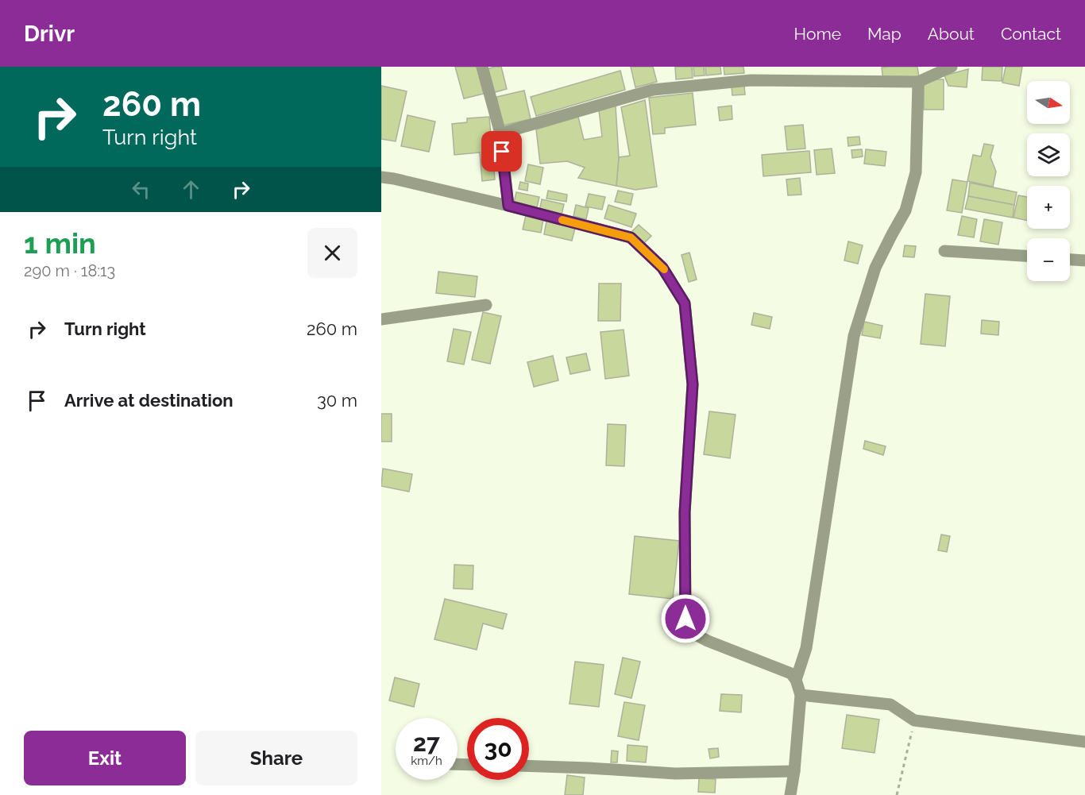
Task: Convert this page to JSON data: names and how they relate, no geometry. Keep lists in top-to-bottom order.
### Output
{
  "north": "right",
  "page": {
    "header": "Drivr",
    "nav": [
      "Home",
      "Map",
      "About",
      "Contact"
    ],
    "turn": ["260 m", "Turn right"],
    "map_buttons": ["+", "−"],
    "heading": ["1 min", "290 m · 18:13"],
    "list": [
      {
        "name": "Turn right",
        "value": "260 m"
      },
      {
        "name": "Arrive at destination",
        "value": "30 m"
      }
    ],
    "speed": "27 km/h",
    "limit": "30",
    "buttons": ["Exit", "Share"]
  }
}
